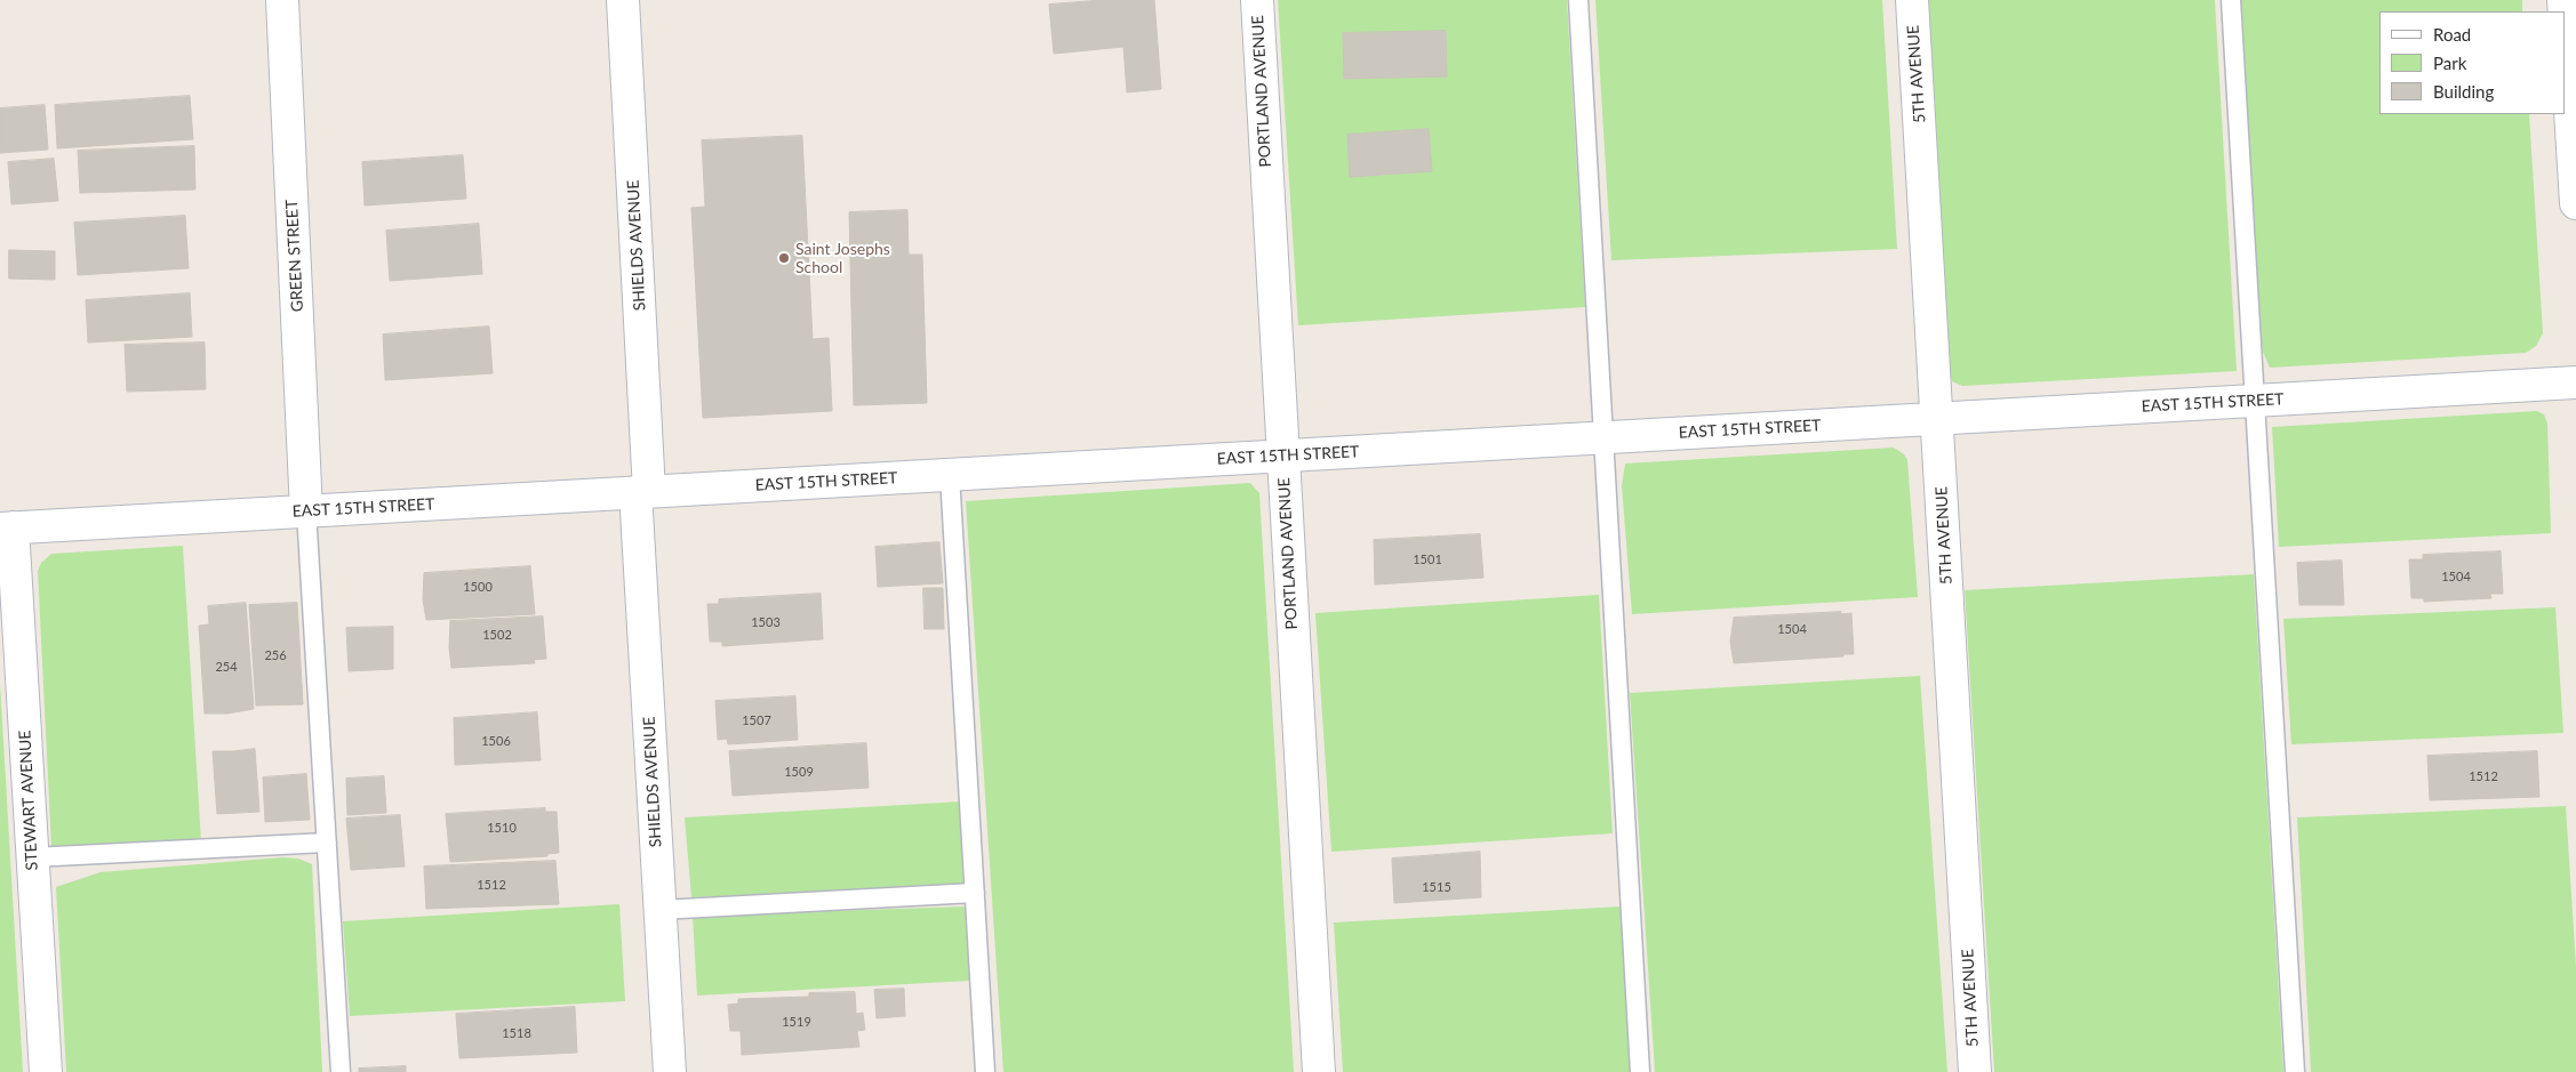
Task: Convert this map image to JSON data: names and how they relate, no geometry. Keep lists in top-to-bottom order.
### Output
{
  "streets": {
    "street": [
      "5TH AVENUE",
      "PORTLAND AVENUE",
      "SHIELDS AVENUE",
      "GREEN STREET",
      "EAST 15TH STREET",
      "STEWART AVENUE"
    ]
  },
  "crossings": [
    ["5TH AVENUE", "EAST 15TH STREET"],
    ["PORTLAND AVENUE", "EAST 15TH STREET"],
    ["SHIELDS AVENUE", "EAST 15TH STREET"],
    ["GREEN STREET", "EAST 15TH STREET"],
    ["EAST 15TH STREET", "STEWART AVENUE"]
  ],
  "places": ["Saint Josephs School"],
  "house_numbers": [
    "1501",
    "1504",
    "1500",
    "1503",
    "1504",
    "1502",
    "256",
    "254",
    "1507",
    "1506",
    "1509",
    "1512",
    "1510",
    "1512",
    "1515",
    "1519",
    "1518"
  ],
  "legend": ["Road", "Park", "Building"]
}
